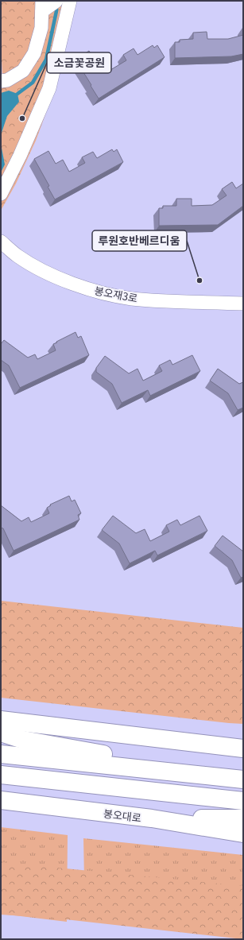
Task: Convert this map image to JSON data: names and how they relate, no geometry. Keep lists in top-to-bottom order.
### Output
{
  "streets": {
    "main road": ["봉오대로"],
    "street": ["봉오재3로"]
  },
  "places": ["소금꽃공원", "루원호반베르디움"]
}
